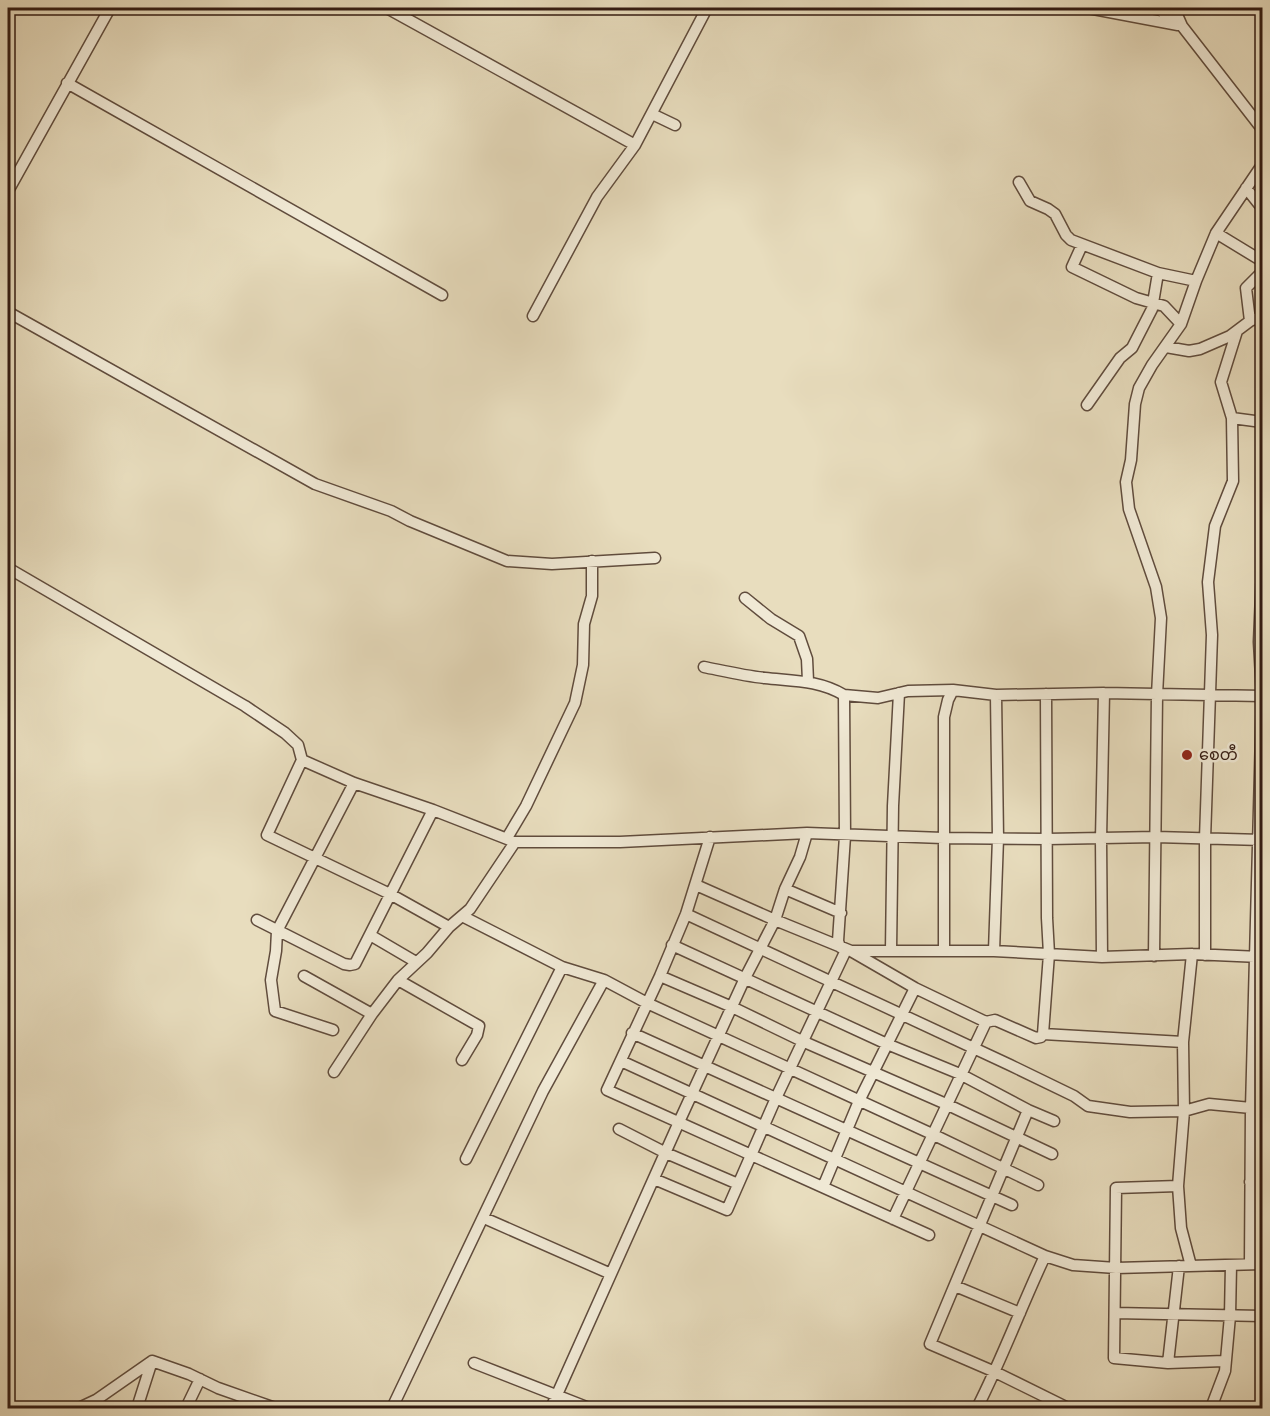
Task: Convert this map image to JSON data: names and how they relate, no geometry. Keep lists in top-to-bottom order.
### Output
{
  "places": ["စေတီ"]
}
